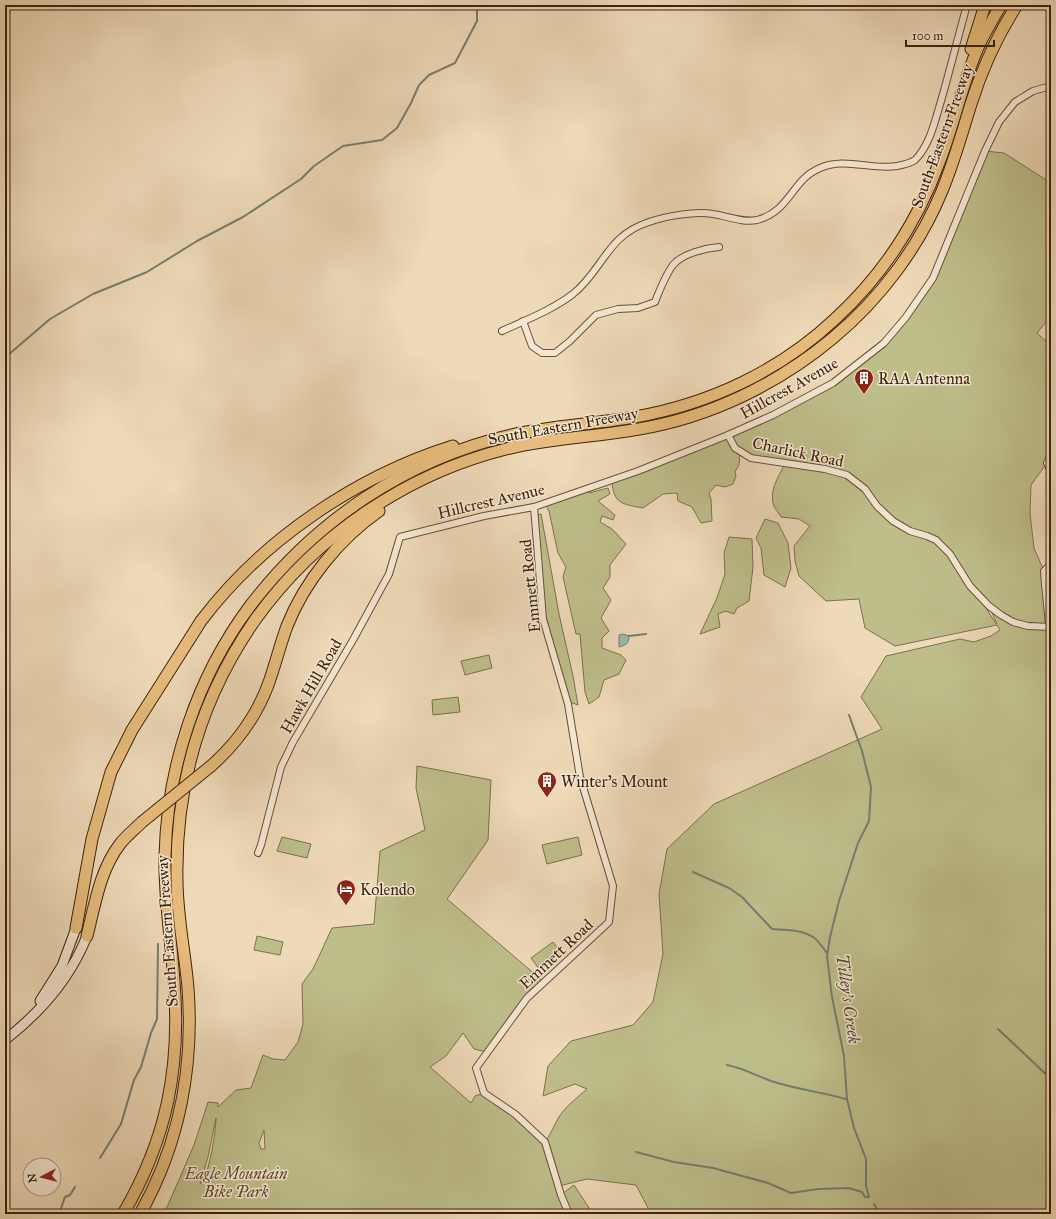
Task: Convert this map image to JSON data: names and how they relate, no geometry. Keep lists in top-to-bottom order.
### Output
{
  "streets": {
    "highway": ["South Eastern Freeway"],
    "street": [
      "Hillcrest Avenue",
      "Charlick Road",
      "Emmett Road",
      "Hawk Hill Road"
    ]
  },
  "crossings": [
    ["Hillcrest Avenue", "Charlick Road"],
    ["Hillcrest Avenue", "Emmett Road"],
    ["Hillcrest Avenue", "Hawk Hill Road"]
  ],
  "water": ["Tilley's Creek"],
  "parks": ["Eagle Mountain Bike Park"],
  "places": {
    "building": ["RAA Antenna", "Winter's Mount"],
    "hotel": ["Kolendo"]
  },
  "scale_bar": "100 m",
  "north": "left"
}
